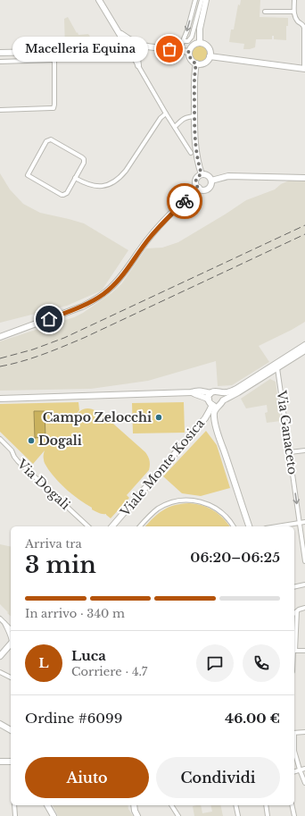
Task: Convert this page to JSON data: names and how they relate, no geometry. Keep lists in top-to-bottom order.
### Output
{
  "streets": {
    "street": ["Via Ganaceto", "Viale Monte Kosica", "Via Dogali"]
  },
  "one_way": ["Via Ganaceto"],
  "places": ["Macelleria Equina", "Campo Zelocchi", "Dogali"],
  "page": {
    "bubble": "Macelleria Equina",
    "heading": ["3 min", "Arriva tra", "06:20–06:25"],
    "panel": [
      "Luca",
      "Corriere · 4.7",
      "Ordine #6099",
      "46.00 €"
    ],
    "bar": "In arrivo · 340 m",
    "round": "L",
    "buttons": ["Aiuto", "Condividi"]
  }
}
